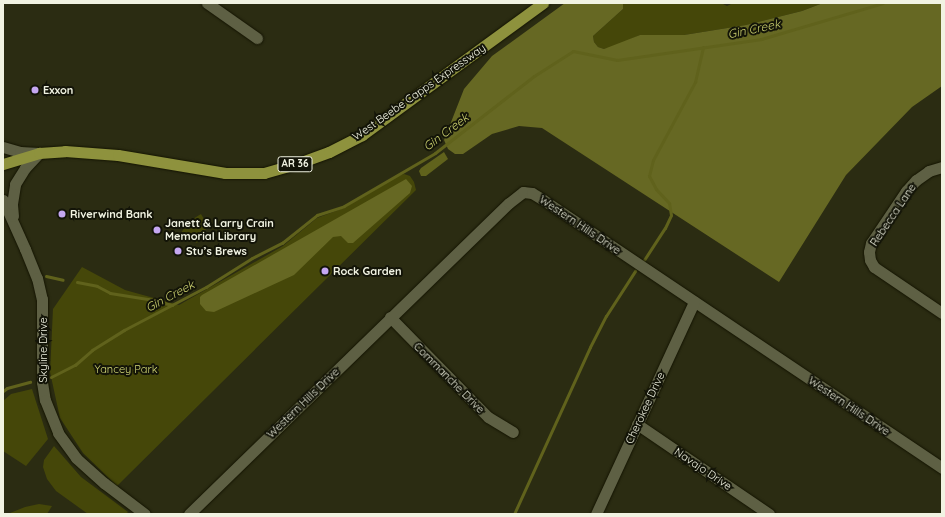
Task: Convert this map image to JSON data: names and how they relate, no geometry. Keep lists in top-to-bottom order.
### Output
{
  "streets": {
    "main road": ["West Beebe Capps Expressway", "AR 36"],
    "street": [
      "Rebecca Lane",
      "Western Hills Drive",
      "Skyline Drive",
      "Commanche Drive",
      "Cherokee Drive",
      "Navajo Drive"
    ]
  },
  "crossings": [
    ["Western Hills Drive", "Commanche Drive"],
    ["Western Hills Drive", "Cherokee Drive"],
    ["Cherokee Drive", "Navajo Drive"]
  ],
  "water": ["Gin Creek"],
  "parks": ["Yancey Park"],
  "places": [
    "Exxon",
    "Riverwind Bank",
    "Janett & Larry Crain Memorial Library",
    "Stu’s Brews",
    "Rock Garden"
  ]
}
